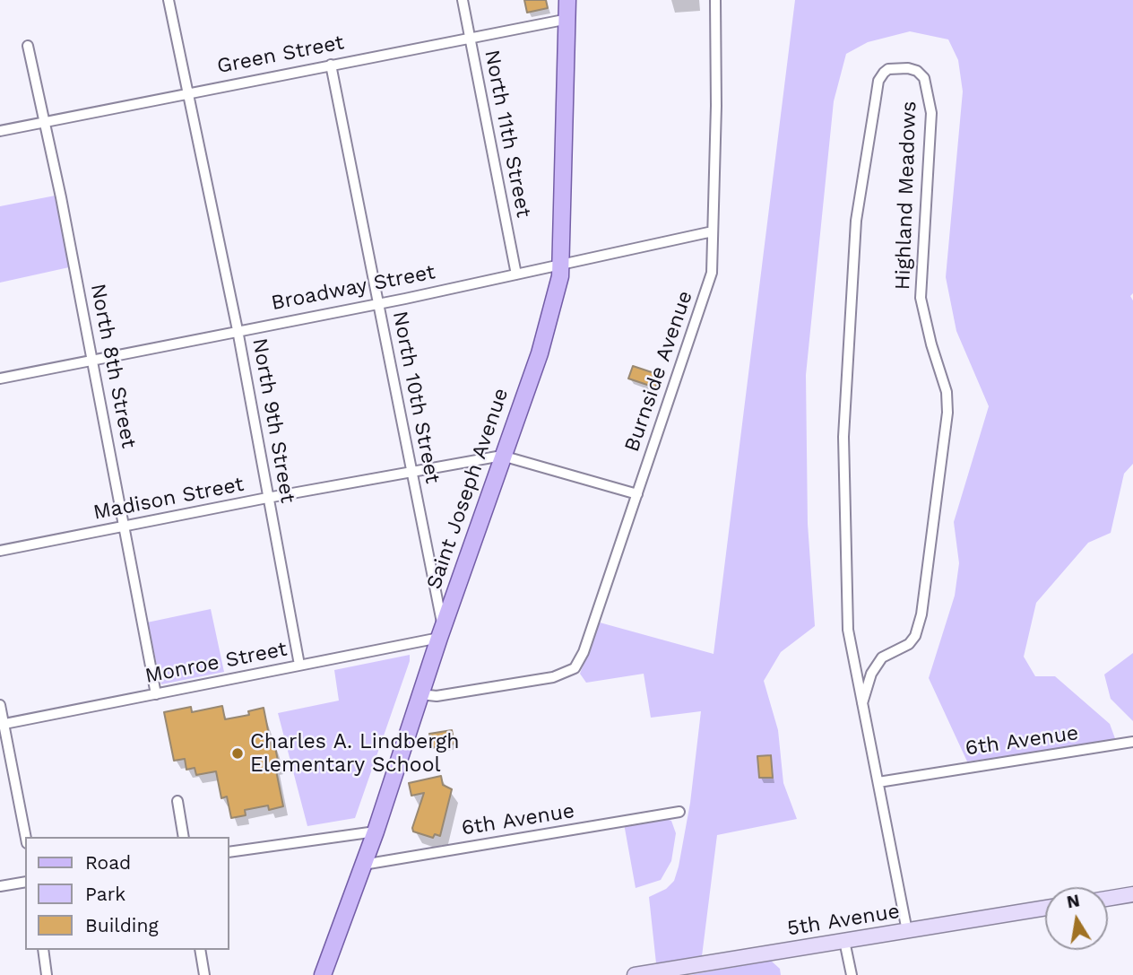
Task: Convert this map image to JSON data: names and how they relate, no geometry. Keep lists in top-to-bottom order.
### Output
{
  "streets": {
    "main road": ["Saint Joseph Avenue"],
    "street": [
      "Green Street",
      "North 11th Street",
      "Highland Meadows",
      "Broadway Street",
      "North 8th Street",
      "Burnside Avenue",
      "North 10th Street",
      "North 9th Street",
      "Madison Street",
      "Monroe Street",
      "6th Avenue",
      "5th Avenue"
    ]
  },
  "crossings": [
    ["Green Street", "North 11th Street"],
    ["Green Street", "North 8th Street"],
    ["Green Street", "North 10th Street"],
    ["Green Street", "North 9th Street"],
    ["Green Street", "Saint Joseph Avenue"],
    ["North 11th Street", "Broadway Street"],
    ["Highland Meadows", "6th Avenue"],
    ["Highland Meadows", "5th Avenue"],
    ["Broadway Street", "North 8th Street"],
    ["Broadway Street", "Burnside Avenue"],
    ["Broadway Street", "North 10th Street"],
    ["Broadway Street", "North 9th Street"],
    ["Broadway Street", "Saint Joseph Avenue"],
    ["North 8th Street", "Madison Street"],
    ["North 8th Street", "Monroe Street"],
    ["Burnside Avenue", "Saint Joseph Avenue"],
    ["Burnside Avenue", "Madison Street"],
    ["North 10th Street", "Saint Joseph Avenue"],
    ["North 10th Street", "Madison Street"],
    ["North 10th Street", "Monroe Street"],
    ["North 9th Street", "Madison Street"],
    ["North 9th Street", "Monroe Street"],
    ["Saint Joseph Avenue", "Madison Street"],
    ["Saint Joseph Avenue", "Monroe Street"],
    ["Saint Joseph Avenue", "6th Avenue"]
  ],
  "places": ["Charles A. Lindbergh Elementary School"],
  "legend": ["Road", "Park", "Building"],
  "north": "top"
}
